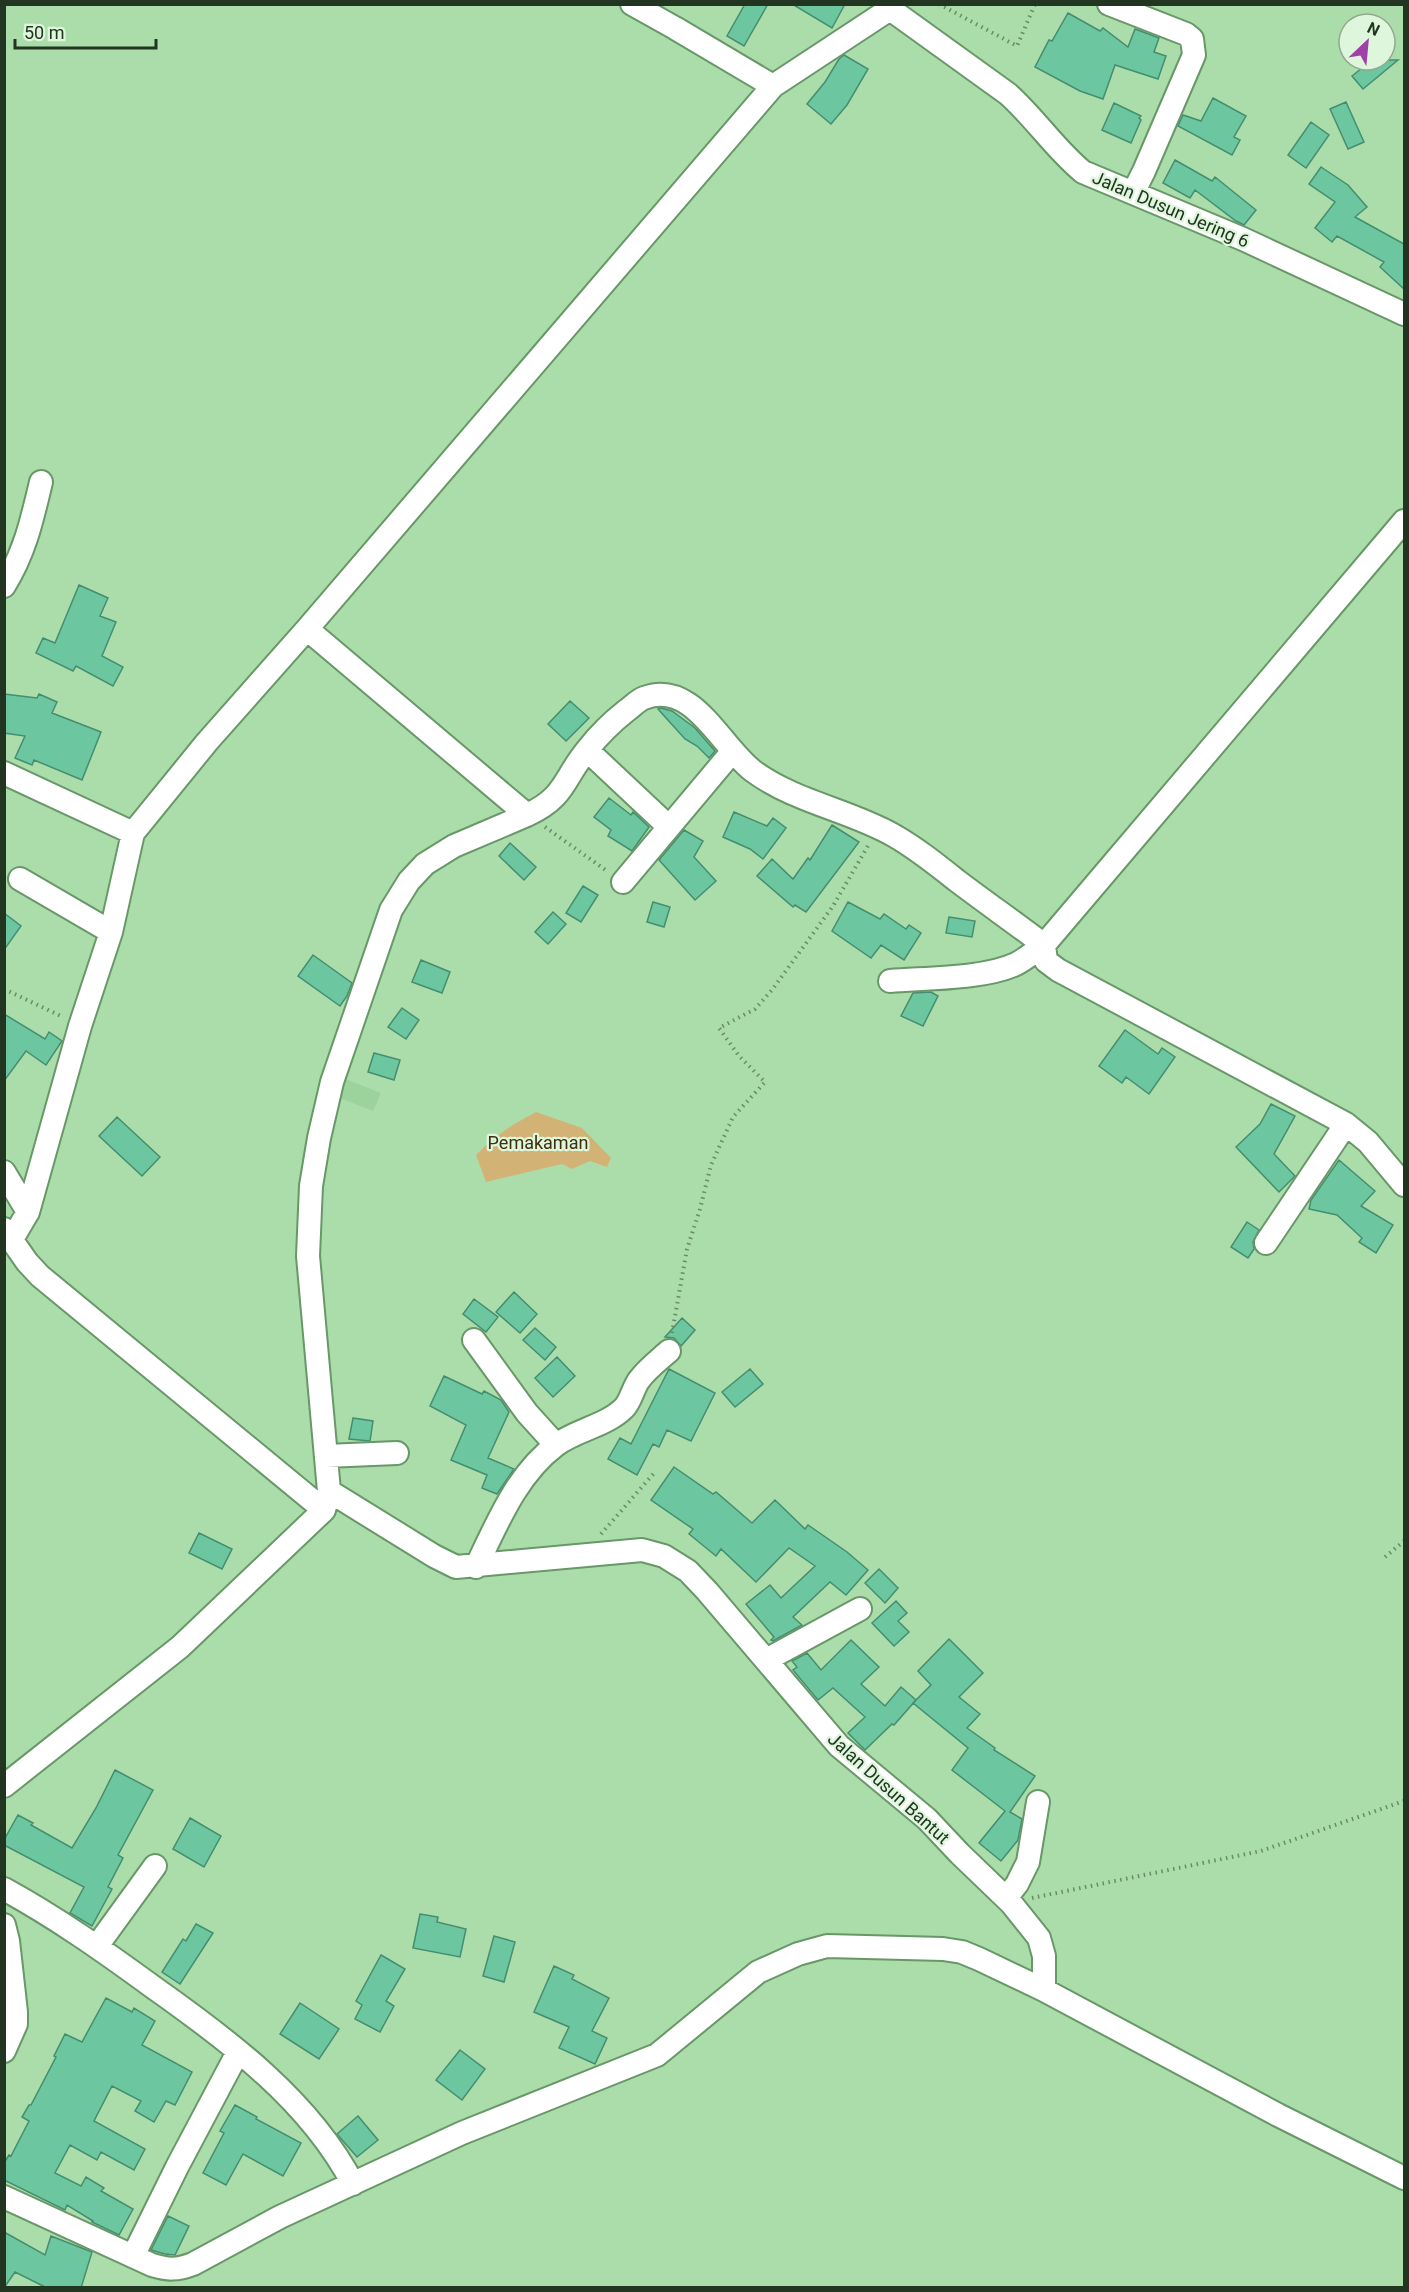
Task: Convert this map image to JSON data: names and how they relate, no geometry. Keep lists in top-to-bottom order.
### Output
{
  "streets": {
    "street": ["Jalan Dusun Jering 6", "Jalan Dusun Bantut"]
  },
  "parks": ["Pemakaman"],
  "scale_bar": "50 m",
  "north": "top right"
}
